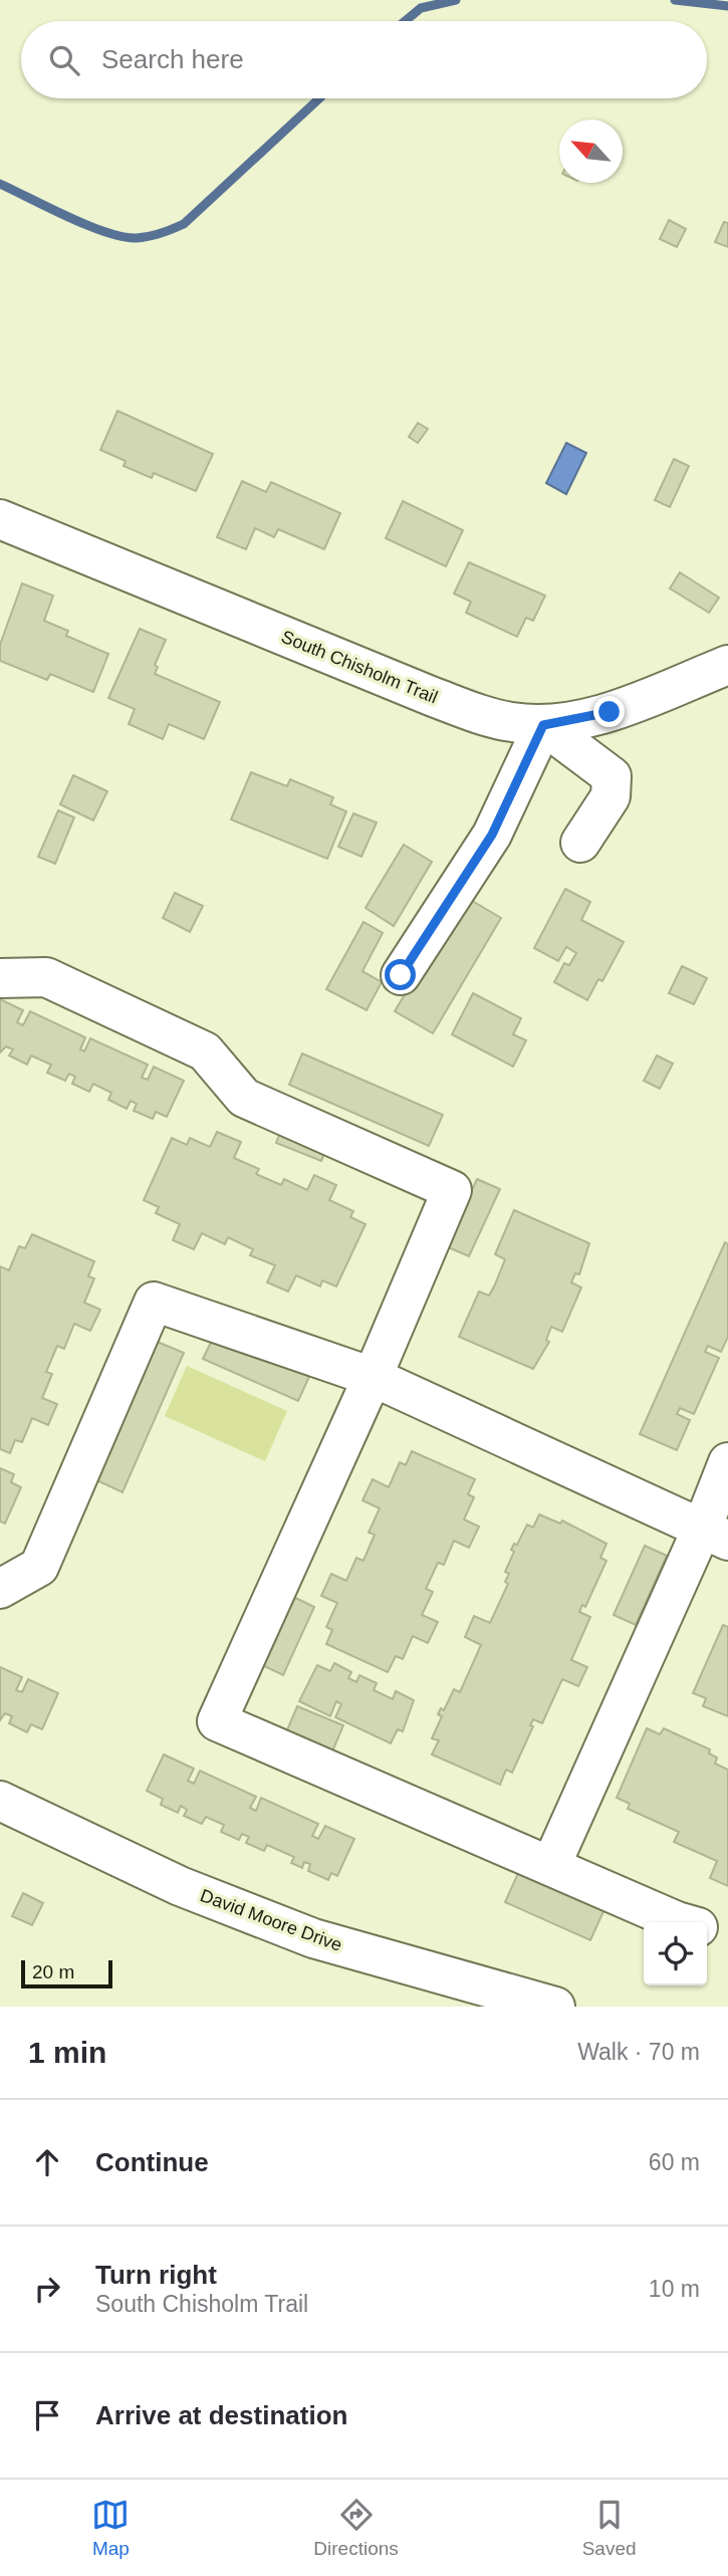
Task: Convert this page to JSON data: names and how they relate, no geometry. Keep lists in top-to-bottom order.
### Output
{
  "streets": {
    "street": ["South Chisholm Trail", "David Moore Drive"]
  },
  "scale_bar": "20 m",
  "north": "top left",
  "page": {
    "search": "Search here",
    "scale": "20 m",
    "heading": ["1 min", "Walk · 70 m"],
    "list": [
      ["Continue", "60 m"],
      ["Turn right", "South Chisholm Trail", "10 m"],
      "Arrive at destination"
    ],
    "nav": ["Map", "Directions", "Saved"]
  }
}
